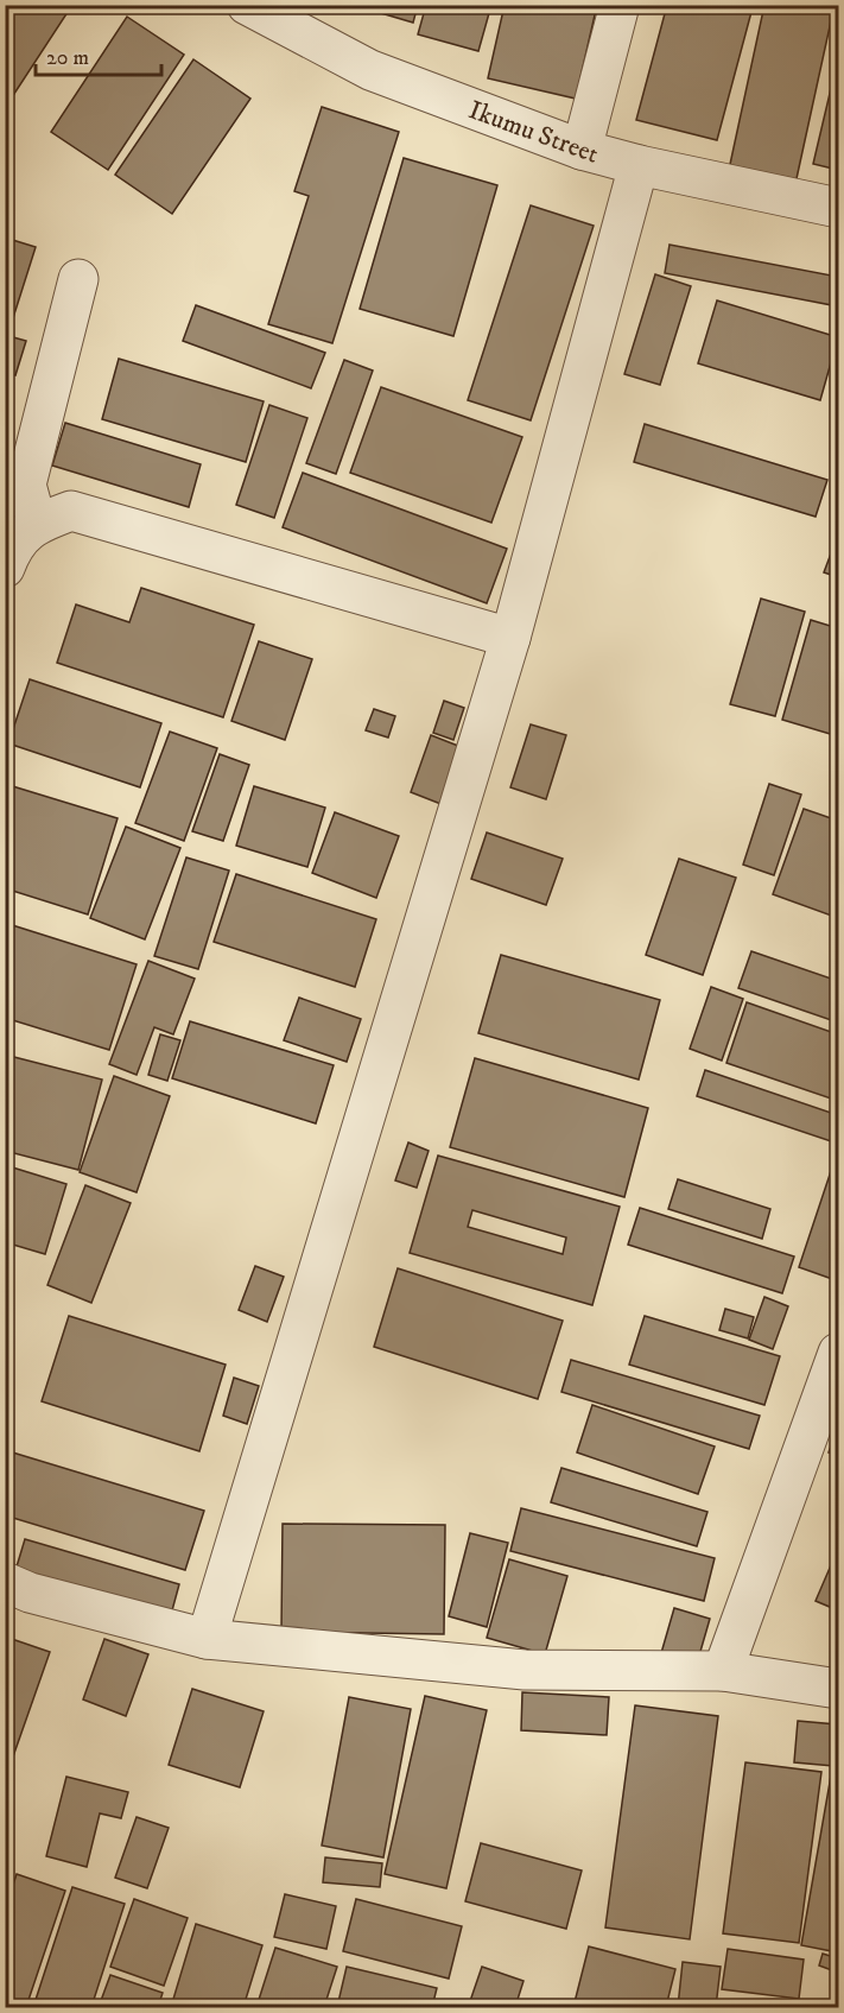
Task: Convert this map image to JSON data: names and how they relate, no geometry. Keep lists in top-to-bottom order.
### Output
{
  "streets": {
    "street": ["Ikumu Street"]
  },
  "scale_bar": "20 m"
}
